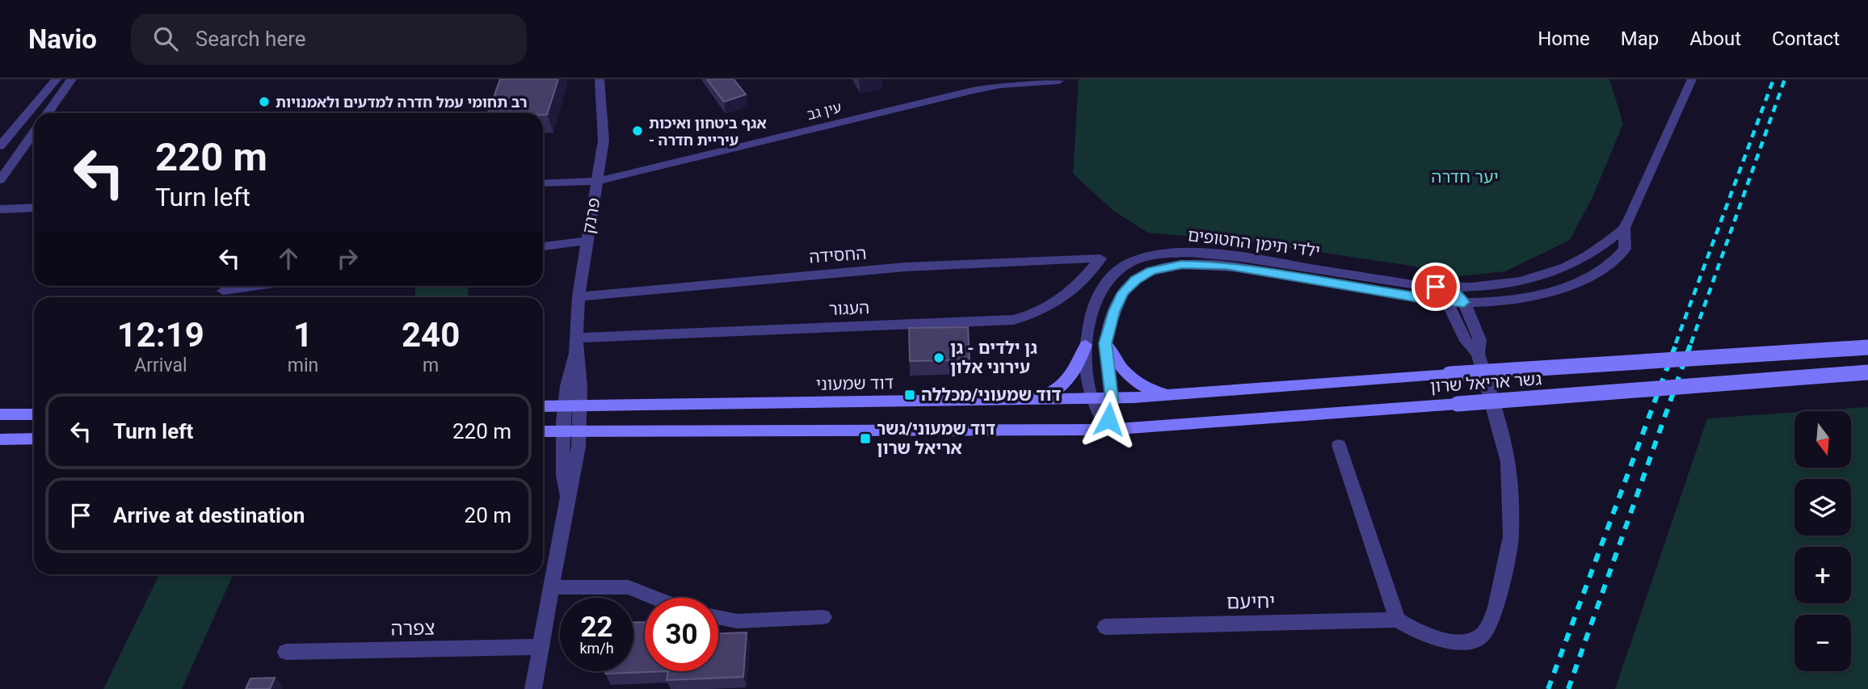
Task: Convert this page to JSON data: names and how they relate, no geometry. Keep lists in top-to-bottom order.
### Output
{
  "streets": {
    "main road": ["גשר אריאל שרון", "דוד שמעוני"],
    "street": [
      "עין גב",
      "פרנק",
      "ילדי תימן החטופים",
      "החסידה",
      "העגור",
      "יחיעם",
      "צפרה"
    ]
  },
  "crossings": [
    ["עין גב", "פרנק"],
    ["פרנק", "החסידה"],
    ["פרנק", "העגור"],
    ["פרנק", "דוד שמעוני"],
    ["פרנק", "צפרה"],
    ["ילדי תימן החטופים", "גשר אריאל שרון"],
    ["ילדי תימן החטופים", "דוד שמעוני"],
    ["החסידה", "העגור"],
    ["גשר אריאל שרון", "דוד שמעוני"]
  ],
  "parks": ["יער חדרה"],
  "places": {
    "other": ["רב תחומי עמל חדרה למדעים ולאמנויות", "אגף ביטחון ואיכות - עיריית חדרה", "גן ילדים - גן עירוני אלון"],
    "transit": ["דוד שמעוני/מכללה", "דוד שמעוני/גשר אריאל שרון"]
  },
  "north": "bottom",
  "page": {
    "header": "Navio",
    "search": "Search here",
    "nav": [
      "Home",
      "Map",
      "About",
      "Contact"
    ],
    "turn": ["220 m", "Turn left"],
    "eta": [
      "12:19",
      "Arrival",
      "1",
      "min",
      "240",
      "m"
    ],
    "list": [
      {
        "name": "Turn left",
        "value": "220 m"
      },
      {
        "name": "Arrive at destination",
        "value": "20 m"
      }
    ],
    "map_buttons": ["+", "−"],
    "speed": "22 km/h",
    "limit": "30"
  }
}
